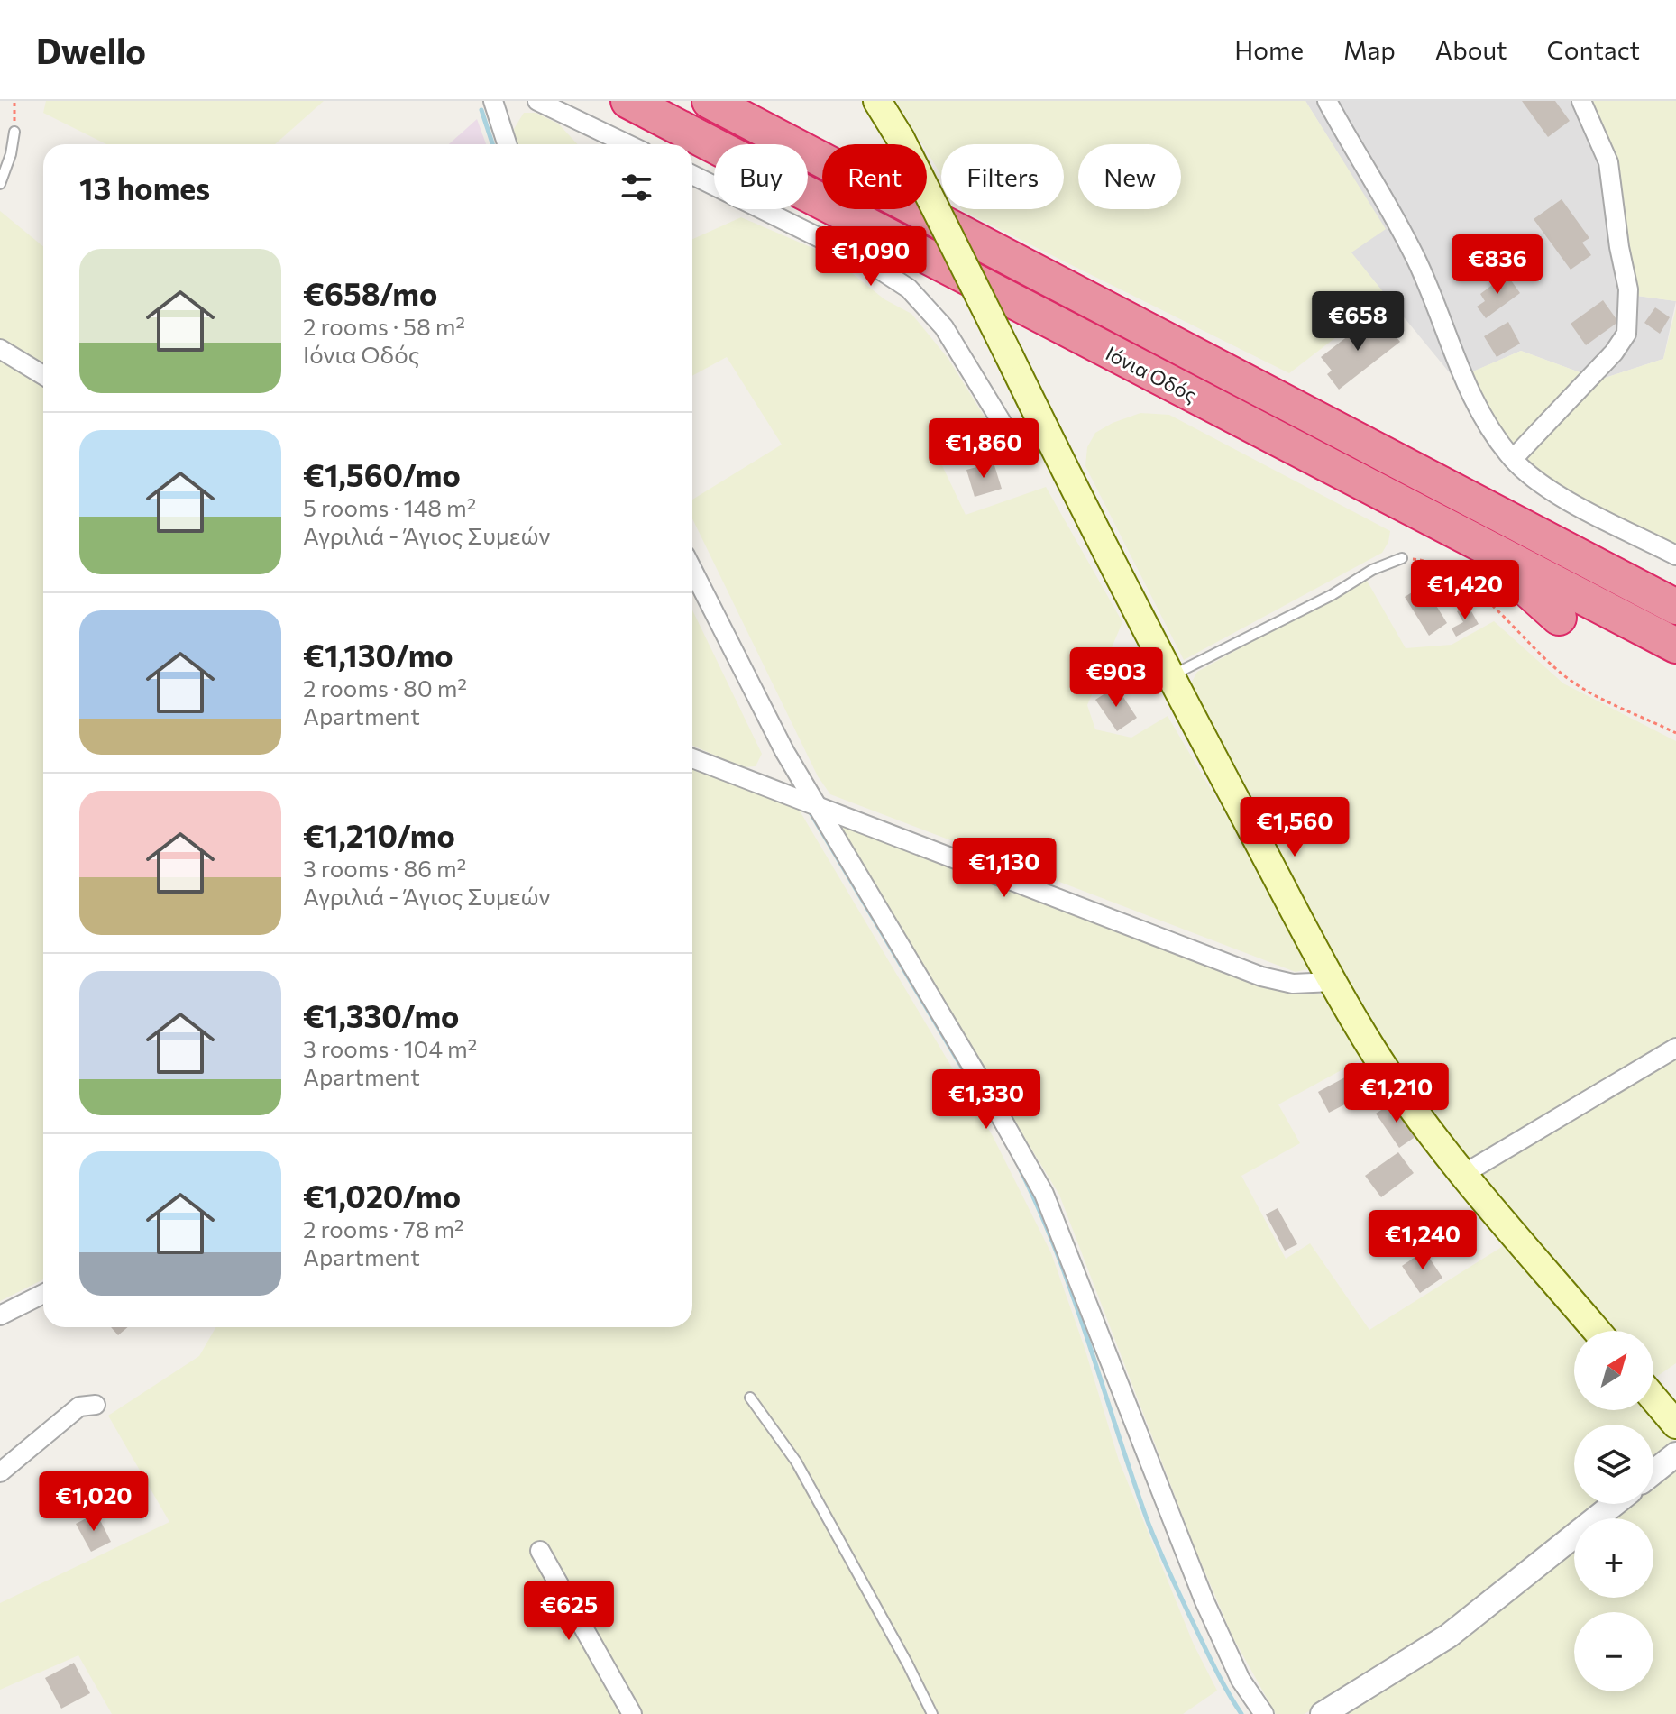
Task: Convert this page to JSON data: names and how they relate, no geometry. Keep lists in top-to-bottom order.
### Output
{
  "streets": {
    "highway": ["Ιόνια Οδός"]
  },
  "north": "top right",
  "page": {
    "header": "Dwello",
    "nav": [
      "Home",
      "Map",
      "About",
      "Contact"
    ],
    "chip": [
      "Buy",
      "Rent",
      "Filters",
      "New"
    ],
    "heading": "13 homes",
    "price": [
      "€1,090",
      "€836",
      "€658",
      "€1,860",
      "€1,420",
      "€903",
      "€1,560",
      "€1,130",
      "€1,210",
      "€1,330",
      "€1,240",
      "€1,020",
      "€625"
    ],
    "list": [
      {
        "name": "€658/mo",
        "note": "2 rooms · 58 m² · Ιόνια Οδός"
      },
      {
        "name": "€1,560/mo",
        "note": "5 rooms · 148 m² · Αγριλιά - Άγιος Συμεών"
      },
      {
        "name": "€1,130/mo",
        "note": "2 rooms · 80 m² · Apartment"
      },
      {
        "name": "€1,210/mo",
        "note": "3 rooms · 86 m² · Αγριλιά - Άγιος Συμεών"
      },
      {
        "name": "€1,330/mo",
        "note": "3 rooms · 104 m² · Apartment"
      },
      {
        "name": "€1,020/mo",
        "note": "2 rooms · 78 m² · Apartment"
      }
    ],
    "map_buttons": ["+", "−"]
  }
}
